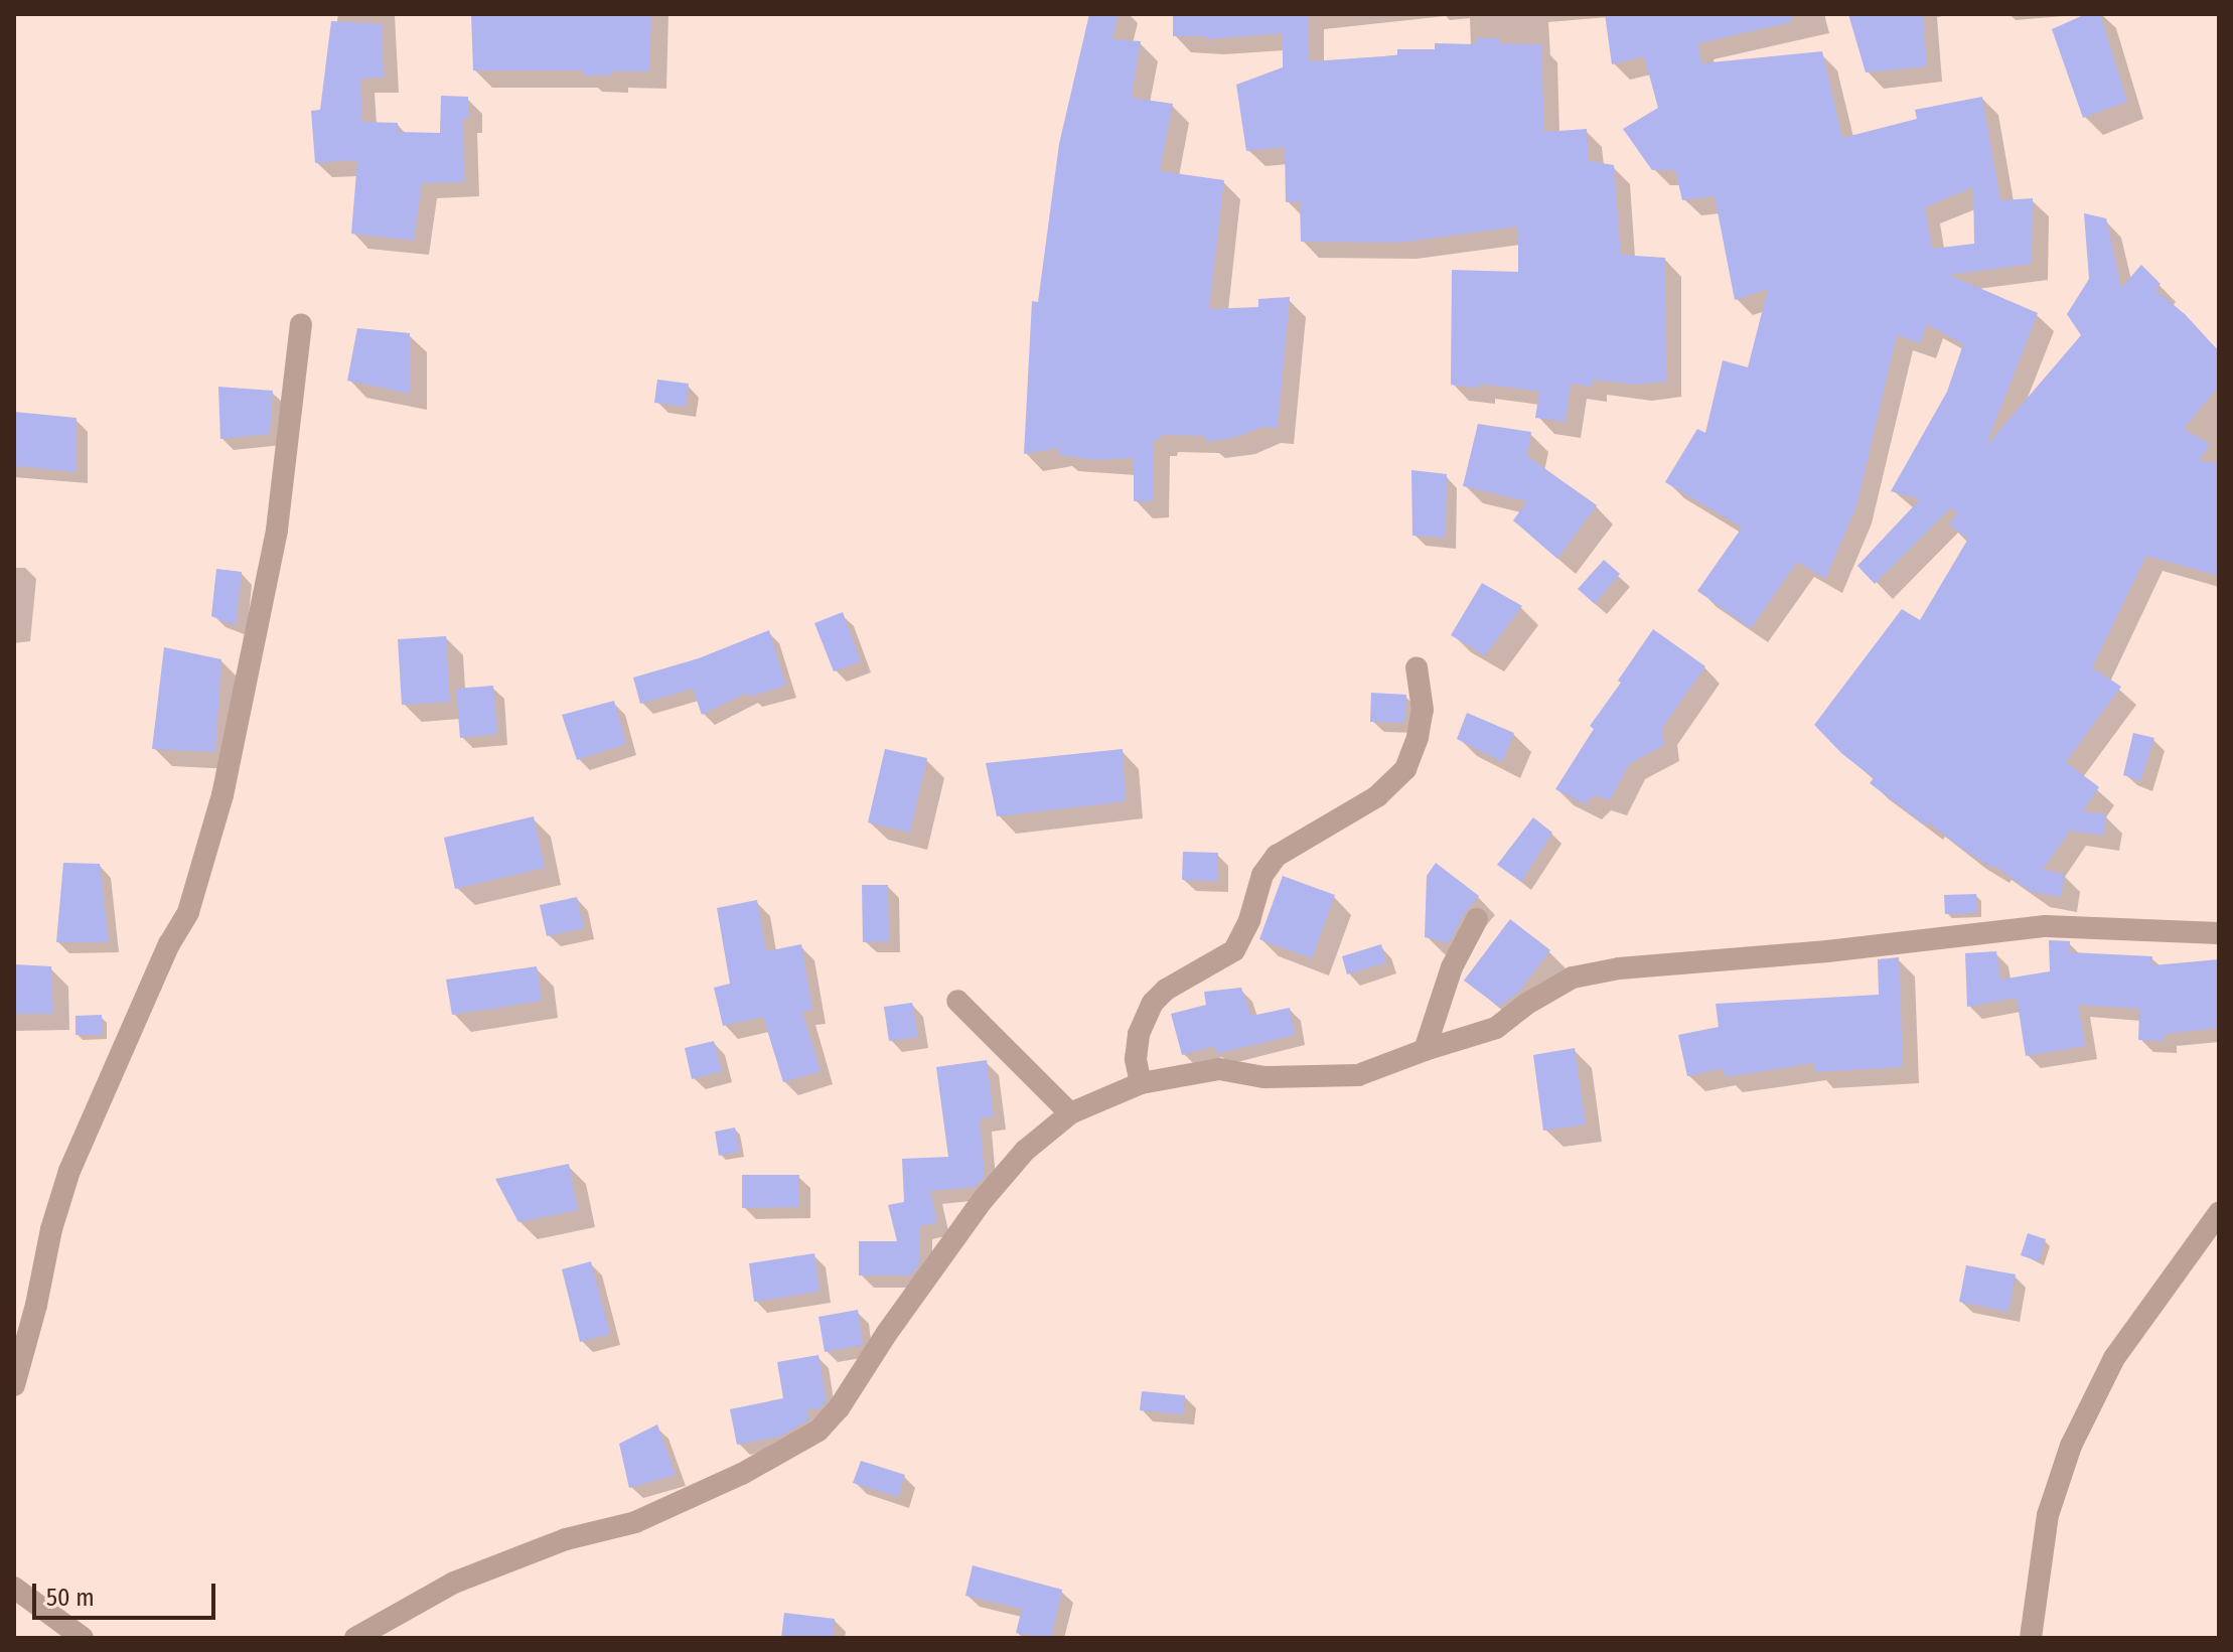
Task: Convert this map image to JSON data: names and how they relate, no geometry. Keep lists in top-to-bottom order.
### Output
{
  "scale_bar": "50 m"
}
